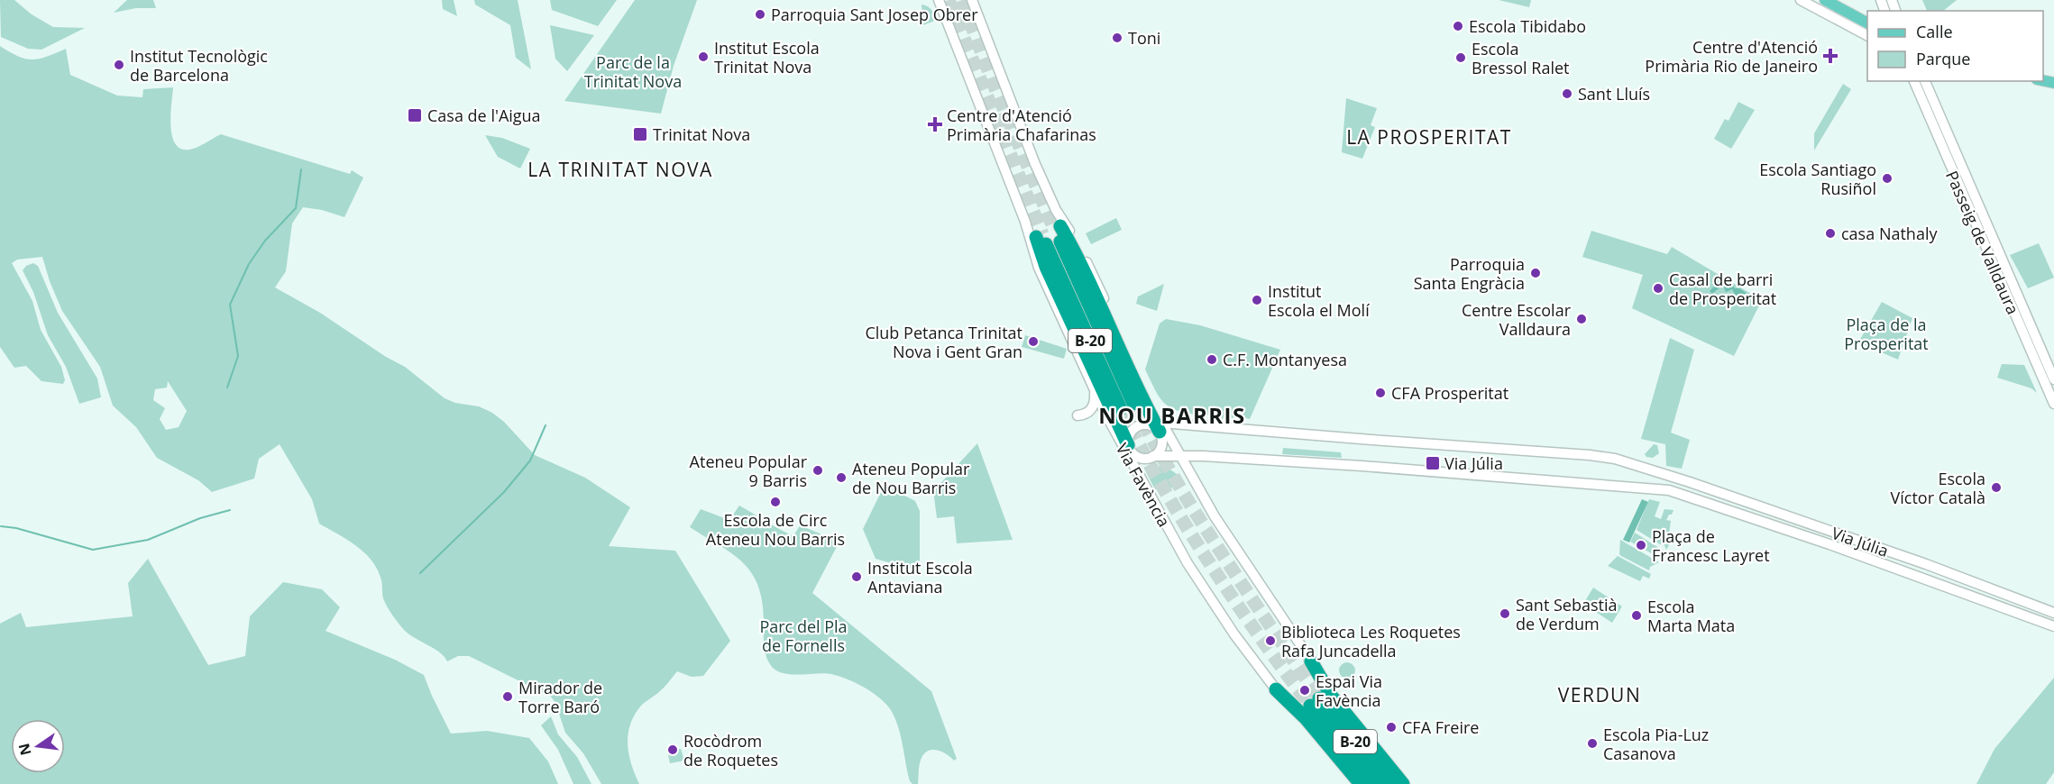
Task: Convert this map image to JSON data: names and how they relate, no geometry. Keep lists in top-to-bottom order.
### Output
{
  "streets": {
    "highway": ["B-20"],
    "street": ["Passeig de Valldaura", "Via Favència", "Via Júlia"]
  },
  "districts": [
    "LA PROSPERITAT",
    "LA TRINITAT NOVA",
    "NOU BARRIS",
    "VERDUN"
  ],
  "parks": ["Parc de la Trinitat Nova", "Plaça de la Prosperitat", "Parc del Pla de Fornells"],
  "places": {
    "other": [
      "Parroquia Sant Josep Obrer",
      "Escola Tibidabo",
      "Toni",
      "Institut Escola Trinitat Nova",
      "Escola Bressol Ralet",
      "Institut Tecnològic de Barcelona",
      "Sant Lluís",
      "Escola Santiago Rusiñol",
      "casa Nathaly",
      "Parroquia Santa Engràcia",
      "Casal de barri de Prosperitat",
      "Institut Escola el Molí",
      "Centre Escolar Valldaura",
      "Club Petanca Trinitat Nova i Gent Gran",
      "C.F. Montanyesa",
      "CFA Prosperitat",
      "Ateneu Popular 9 Barris",
      "Ateneu Popular de Nou Barris",
      "Escola Víctor Català",
      "Escola de Circ Ateneu Nou Barris",
      "Plaça de Francesc Layret",
      "Institut Escola Antaviana",
      "Sant Sebastià de Verdum",
      "Escola Marta Mata",
      "Biblioteca Les Roquetes Rafa Juncadella",
      "Espai Via Favència",
      "Mirador de Torre Baró",
      "CFA Freire",
      "Escola Pia-Luz Casanova",
      "Rocòdrom de Roquetes"
    ],
    "health": ["Centre d'Atenció Primària Rio de Janeiro", "Centre d'Atenció Primària Chafarinas"],
    "transit": ["Casa de l'Aigua", "Trinitat Nova", "Via Júlia"]
  },
  "legend": ["Calle", "Parque"],
  "north": "left"
}
